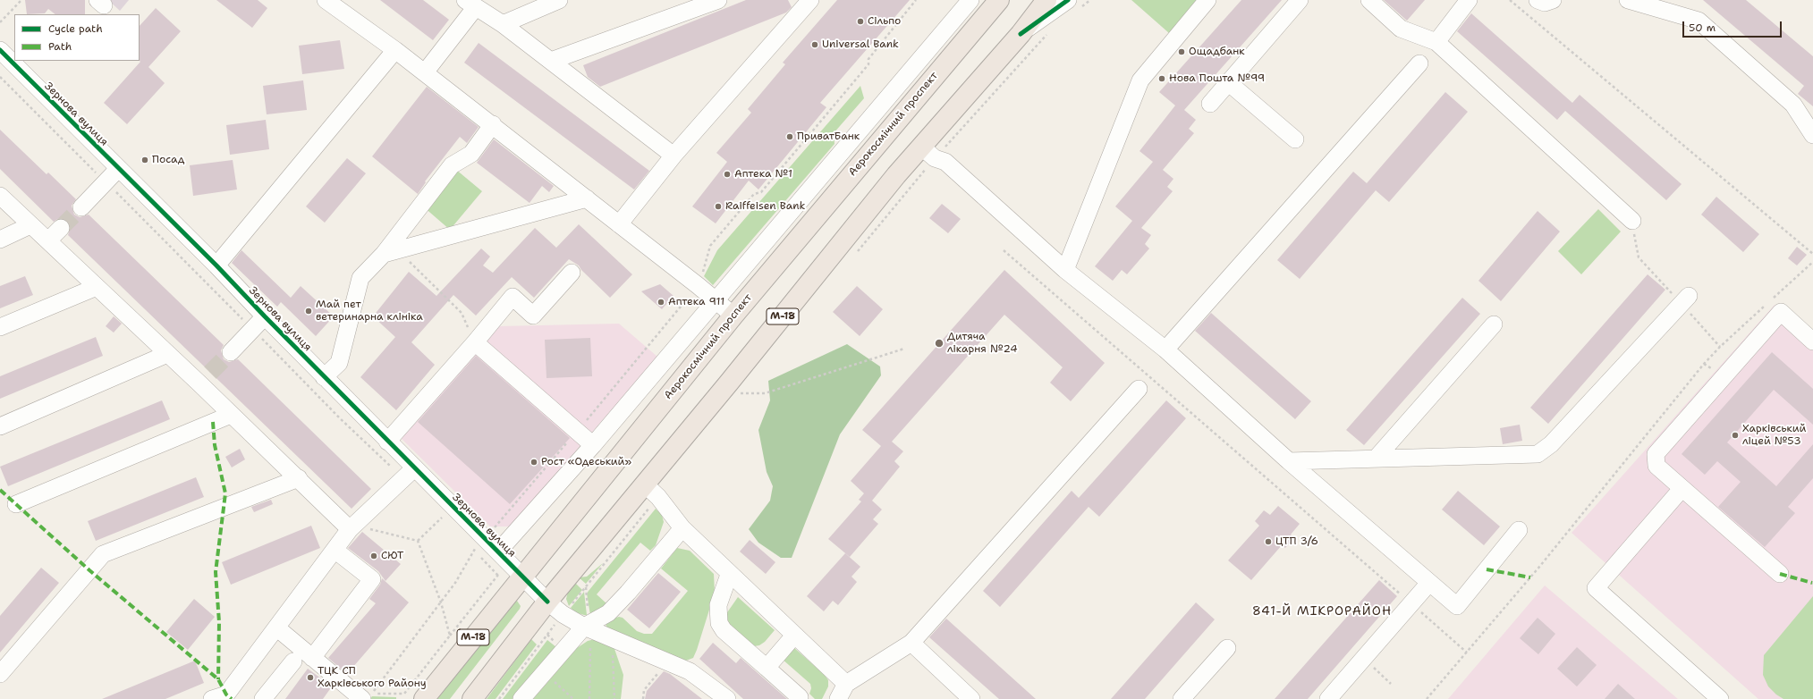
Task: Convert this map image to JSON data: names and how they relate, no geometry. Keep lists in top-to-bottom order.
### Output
{
  "streets": {
    "main road": ["Аерокосмічний проспект", "М-18"],
    "street": ["Зернова вулиця"]
  },
  "crossings": [
    ["Зернова вулиця", "Аерокосмічний проспект"],
    ["Зернова вулиця", "М-18"]
  ],
  "districts": ["841-Й МІКРОРАЙОН"],
  "places": [
    "Сільпо",
    "Universal Bank",
    "Ощадбанк",
    "Нова Пошта №99",
    "ПриватБанк",
    "Посад",
    "Аптека №1",
    "Raiffeisen Bank",
    "Аптека 911",
    "Май пет ветеринарна клініка",
    "Дитяча лікарня №24",
    "Харківський ліцей №53",
    "Рост «Одеський»",
    "ЦТП 3/6",
    "СЮТ",
    "ТЦК СП Харківського Району"
  ],
  "legend": ["Cycle path", "Path"],
  "scale_bar": "50 m"
}
